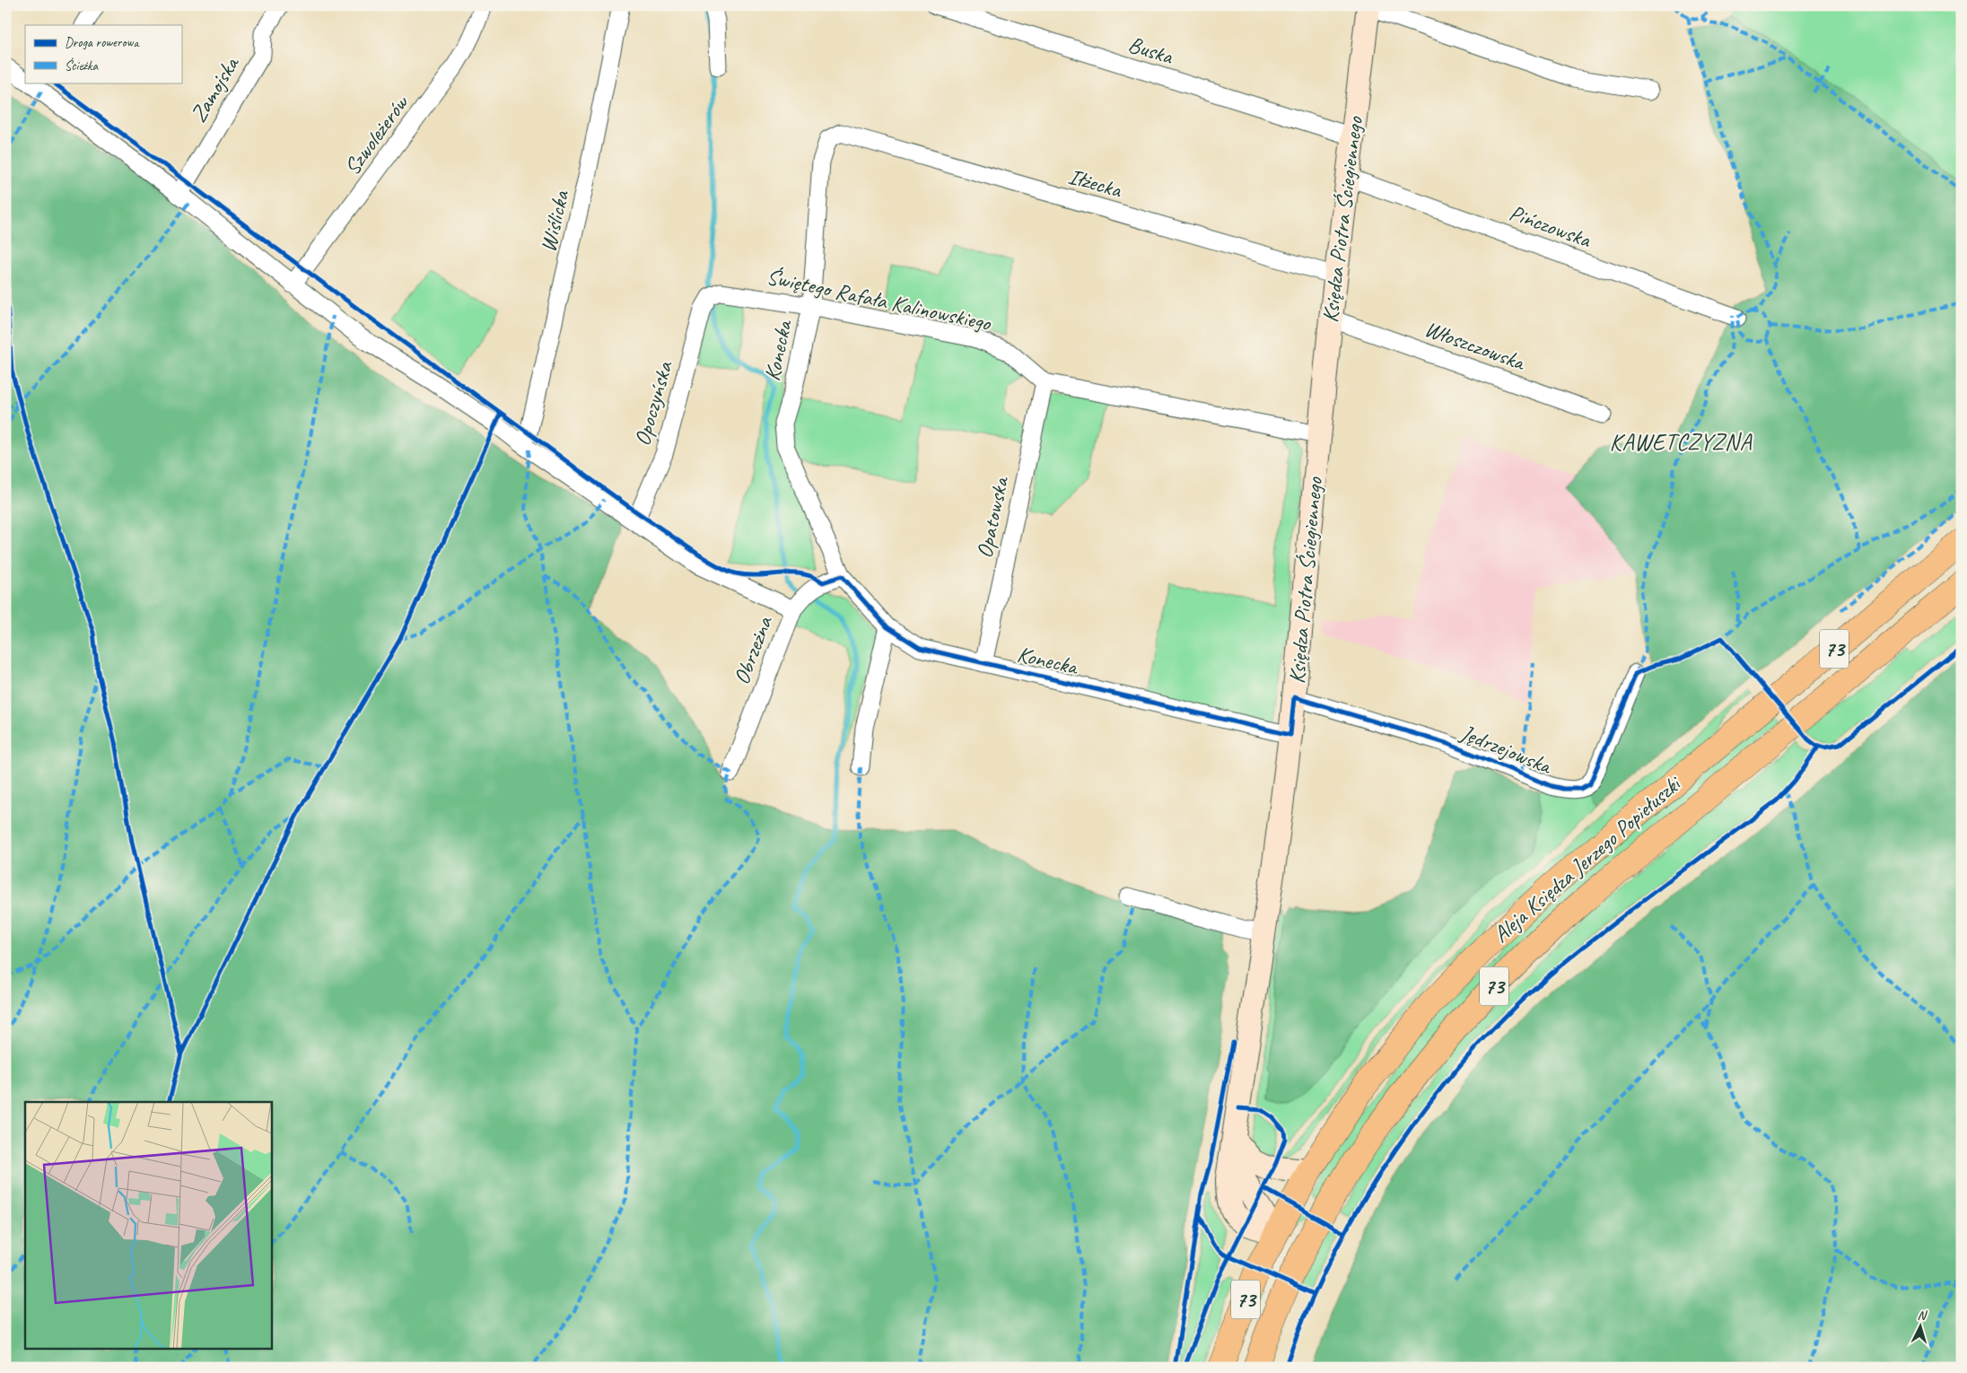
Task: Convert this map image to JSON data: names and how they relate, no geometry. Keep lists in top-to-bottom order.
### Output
{
  "streets": {
    "main road": ["73", "Aleja Księdza Jerzego Popiełuszki"],
    "street": [
      "Buska",
      "Zamojska",
      "Szwoleżerów",
      "Iłżecka",
      "Księdza Piotra Ściegiennego",
      "Wiślicka",
      "Pińczowska",
      "Świętego Rafała Kalinowskiego",
      "Włoszczowska",
      "Konecka",
      "Opoczyńska",
      "Opatowska",
      "Obrzeżna",
      "Jędrzejowska"
    ]
  },
  "crossings": [
    ["Buska", "Księdza Piotra Ściegiennego"],
    ["Zamojska", "Obrzeżna"],
    ["Szwoleżerów", "Obrzeżna"],
    ["Iłżecka", "Księdza Piotra Ściegiennego"],
    ["Iłżecka", "Konecka"],
    ["Księdza Piotra Ściegiennego", "Pińczowska"],
    ["Księdza Piotra Ściegiennego", "Świętego Rafała Kalinowskiego"],
    ["Księdza Piotra Ściegiennego", "Włoszczowska"],
    ["Księdza Piotra Ściegiennego", "Konecka"],
    ["Księdza Piotra Ściegiennego", "Jędrzejowska"],
    ["Wiślicka", "Obrzeżna"],
    ["Świętego Rafała Kalinowskiego", "Konecka"],
    ["Świętego Rafała Kalinowskiego", "Opoczyńska"],
    ["Świętego Rafała Kalinowskiego", "Opatowska"],
    ["Konecka", "Opatowska"],
    ["Opoczyńska", "Obrzeżna"],
    ["73", "Aleja Księdza Jerzego Popiełuszki"]
  ],
  "districts": ["KAWETCZYZNA"],
  "legend": ["Droga rowerowa", "Ścieżka"],
  "north": "top"
}
